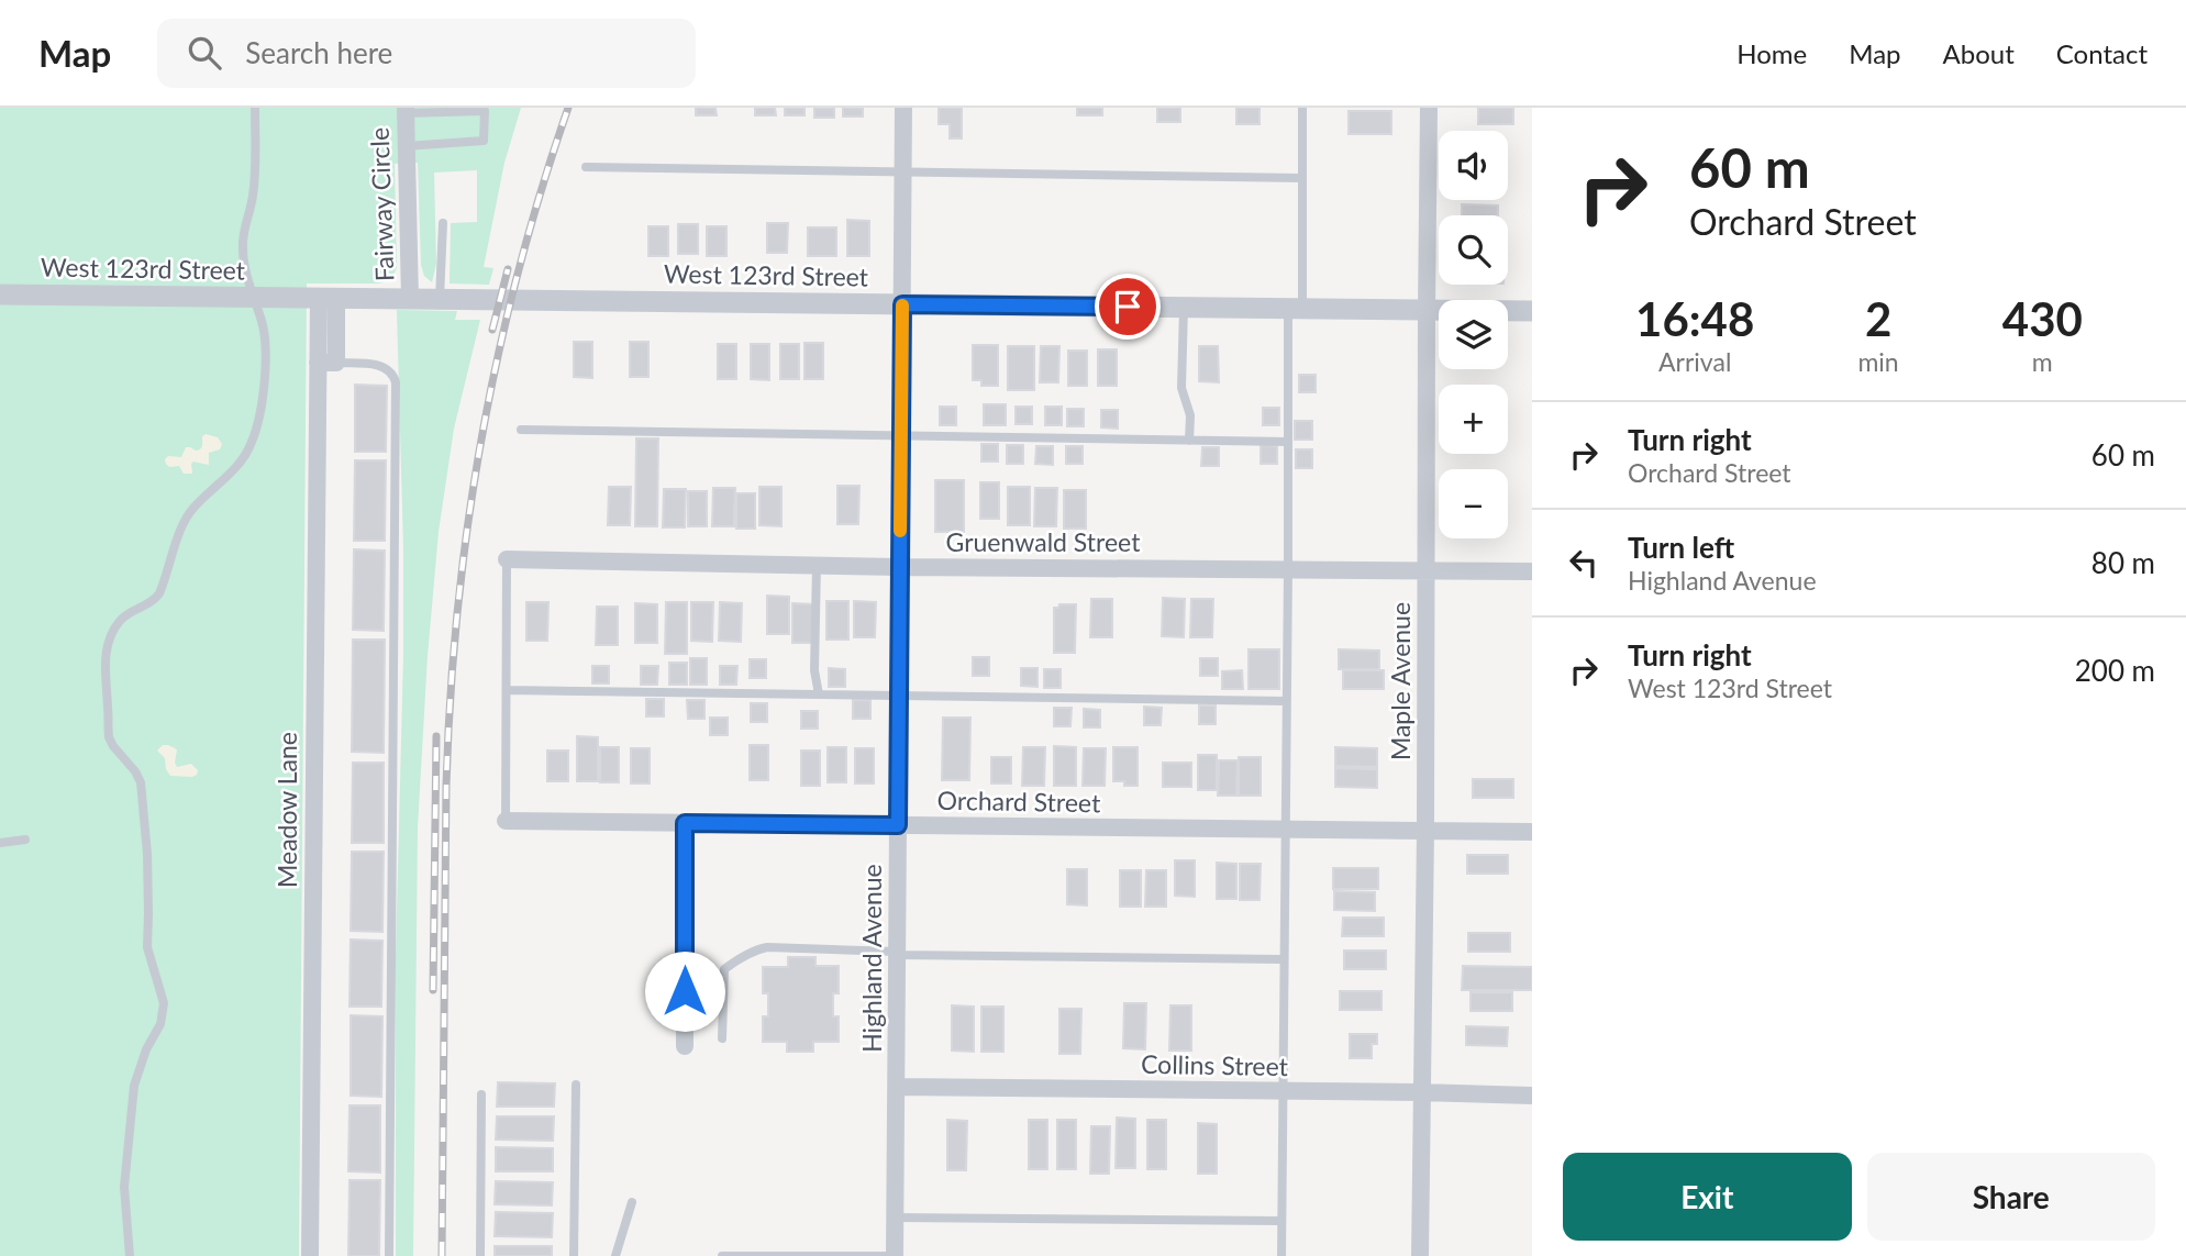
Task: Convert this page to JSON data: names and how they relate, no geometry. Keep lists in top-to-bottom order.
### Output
{
  "streets": {
    "street": [
      "Fairway Circle",
      "West 123rd Street",
      "Gruenwald Street",
      "Maple Avenue",
      "Orchard Street",
      "Meadow Lane",
      "Highland Avenue",
      "Collins Street"
    ]
  },
  "crossings": [
    ["Fairway Circle", "West 123rd Street"],
    ["West 123rd Street", "Maple Avenue"],
    ["West 123rd Street", "Meadow Lane"],
    ["West 123rd Street", "Highland Avenue"],
    ["Gruenwald Street", "Maple Avenue"],
    ["Gruenwald Street", "Highland Avenue"],
    ["Maple Avenue", "Orchard Street"],
    ["Maple Avenue", "Collins Street"],
    ["Orchard Street", "Highland Avenue"],
    ["Highland Avenue", "Collins Street"]
  ],
  "page": {
    "header": "Map",
    "search": "Search here",
    "nav": [
      "Home",
      "Map",
      "About",
      "Contact"
    ],
    "turn": ["60 m", "Orchard Street"],
    "map_buttons": ["+", "−"],
    "eta": [
      "16:48",
      "Arrival",
      "2",
      "min",
      "430",
      "m"
    ],
    "list": [
      {
        "name": "Turn right",
        "note": "Orchard Street",
        "value": "60 m"
      },
      {
        "name": "Turn left",
        "note": "Highland Avenue",
        "value": "80 m"
      },
      {
        "name": "Turn right",
        "note": "West 123rd Street",
        "value": "200 m"
      }
    ],
    "buttons": ["Exit", "Share"]
  }
}
